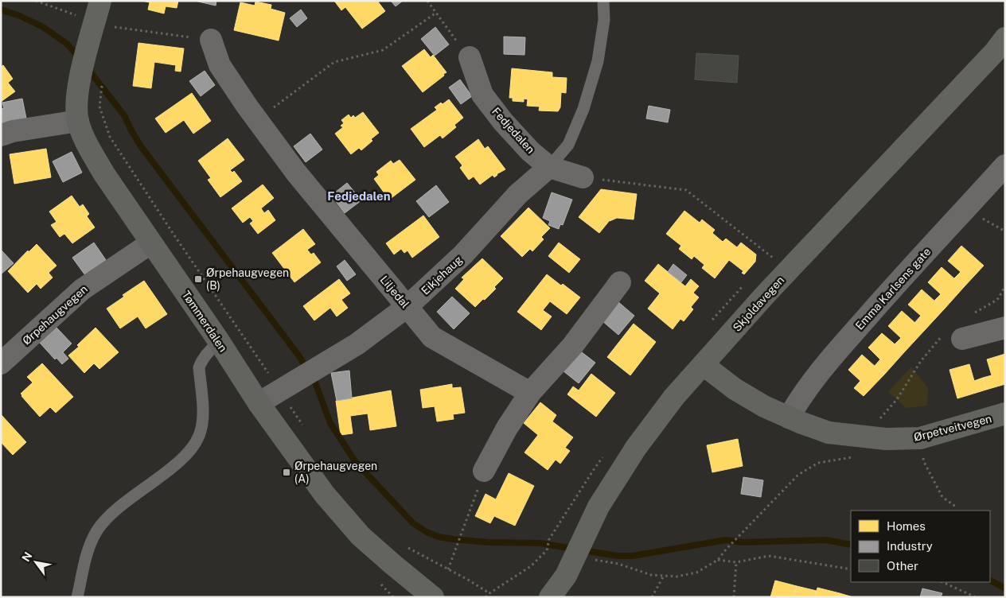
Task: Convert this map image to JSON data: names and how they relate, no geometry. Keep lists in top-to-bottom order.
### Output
{
  "streets": {
    "street": [
      "Fedjedalen",
      "Eikjehaug",
      "Emma Karlsens gate",
      "Liljedal",
      "Skjoldavegen",
      "Ørpehaugvegen",
      "Tømmerdalen",
      "Ørpetveitvegen"
    ]
  },
  "crossings": [
    ["Fedjedalen", "Eikjehaug"],
    ["Eikjehaug", "Liljedal"],
    ["Eikjehaug", "Tømmerdalen"],
    ["Emma Karlsens gate", "Ørpetveitvegen"],
    ["Skjoldavegen", "Ørpetveitvegen"],
    ["Ørpehaugvegen", "Tømmerdalen"]
  ],
  "districts": ["Fedjedalen"],
  "places": {
    "transit": ["Ørpehaugvegen (B)", "Ørpehaugvegen (A)"]
  },
  "legend": ["Homes", "Industry", "Other"],
  "north": "top left"
}
